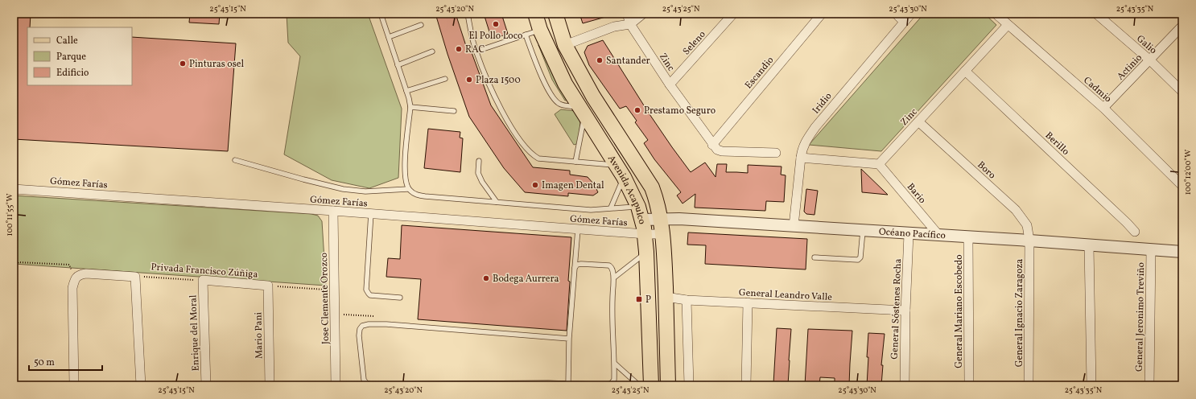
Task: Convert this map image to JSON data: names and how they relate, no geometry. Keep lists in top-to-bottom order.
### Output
{
  "streets": {
    "main road": ["Avenida Acapulco"],
    "street": [
      "Seleno",
      "Galio",
      "Zinc",
      "Actinio",
      "Escandio",
      "Cadmio",
      "Iridio",
      "Berillo",
      "Boro",
      "Gómez Farías",
      "Bario",
      "Océano Pacífico",
      "Privada Francisco Zúñiga",
      "General Leandro Valle",
      "Jose Clemente Orozco",
      "General Sóstenes Rocha",
      "General Mariano Escobedo",
      "General Ignacio Zaragoza",
      "General Jeronimo Treviño",
      "Enrique del Moral",
      "Mario Pani"
    ]
  },
  "crossings": [
    ["Seleno", "Zinc"],
    ["Galio", "Actinio"],
    ["Zinc", "Escandio"],
    ["Zinc", "Cadmio"],
    ["Zinc", "Berillo"],
    ["Zinc", "Boro"],
    ["Zinc", "Bario"],
    ["Actinio", "Cadmio"],
    ["Iridio", "Océano Pacífico"],
    ["Boro", "Océano Pacífico"],
    ["Boro", "General Ignacio Zaragoza"],
    ["Gómez Farías", "Avenida Acapulco"],
    ["Gómez Farías", "Jose Clemente Orozco"],
    ["Avenida Acapulco", "Océano Pacífico"],
    ["Avenida Acapulco", "General Leandro Valle"],
    ["Bario", "Océano Pacífico"],
    ["Océano Pacífico", "General Sóstenes Rocha"],
    ["Océano Pacífico", "General Mariano Escobedo"],
    ["Océano Pacífico", "General Ignacio Zaragoza"],
    ["Océano Pacífico", "General Jeronimo Treviño"],
    ["Privada Francisco Zúñiga", "Jose Clemente Orozco"],
    ["Privada Francisco Zúñiga", "Enrique del Moral"],
    ["Privada Francisco Zúñiga", "Mario Pani"],
    ["General Leandro Valle", "General Sóstenes Rocha"]
  ],
  "places": {
    "other": [
      "El Pollo Loco",
      "RAC",
      "Santander",
      "Pinturas osel",
      "Plaza 1500",
      "Prestamo Seguro",
      "Imagen Dental",
      "Bodega Aurrera"
    ],
    "transit": ["P"]
  },
  "legend": ["Calle", "Parque", "Edificio"],
  "scale_bar": "50 m",
  "coordinates": [
    "25°43'15\"N",
    "25°43'20\"N",
    "25°43'25\"N",
    "25°43'30\"N",
    "25°43'35\"N",
    "100°12'00\"W",
    "100°11'55\"W"
  ]
}
